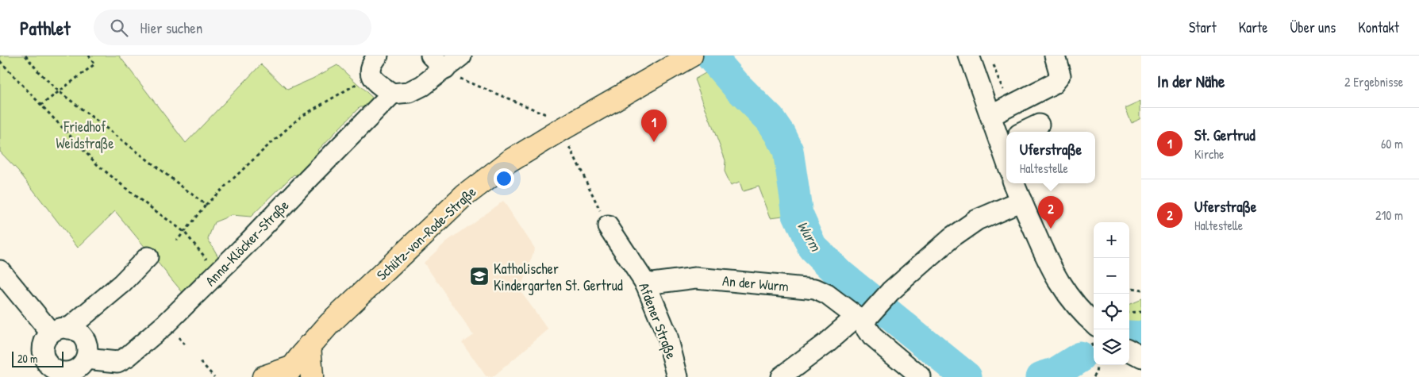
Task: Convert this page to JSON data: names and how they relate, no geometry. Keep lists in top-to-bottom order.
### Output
{
  "streets": {
    "main road": ["Schütz-von-Rode-Straße"],
    "street": ["Anna-Klöcker-Straße", "An der Wurm", "Afdener Straße"]
  },
  "crossings": [
    ["An der Wurm", "Afdener Straße"]
  ],
  "water": ["Wurm"],
  "parks": ["Friedhof Weidstraße"],
  "places": {
    "school or university": ["Katholischer Kindergarten St. Gertrud"]
  },
  "scale_bar": "20 m",
  "page": {
    "header": "Pathlet",
    "search": "Hier suchen",
    "nav": [
      "Start",
      "Karte",
      "Über uns",
      "Kontakt"
    ],
    "heading": ["In der Nähe", "2 Ergebnisse"],
    "list": [
      {
        "mark": "1",
        "name": "St. Gertrud",
        "note": "Kirche",
        "value": "60 m"
      },
      {
        "mark": "2",
        "name": "Uferstraße",
        "note": "Haltestelle",
        "value": "210 m"
      }
    ],
    "pins": ["1", "2"],
    "popup": ["Uferstraße", "Haltestelle"],
    "map_buttons": ["+", "−"],
    "scale": "20 m"
  }
}
